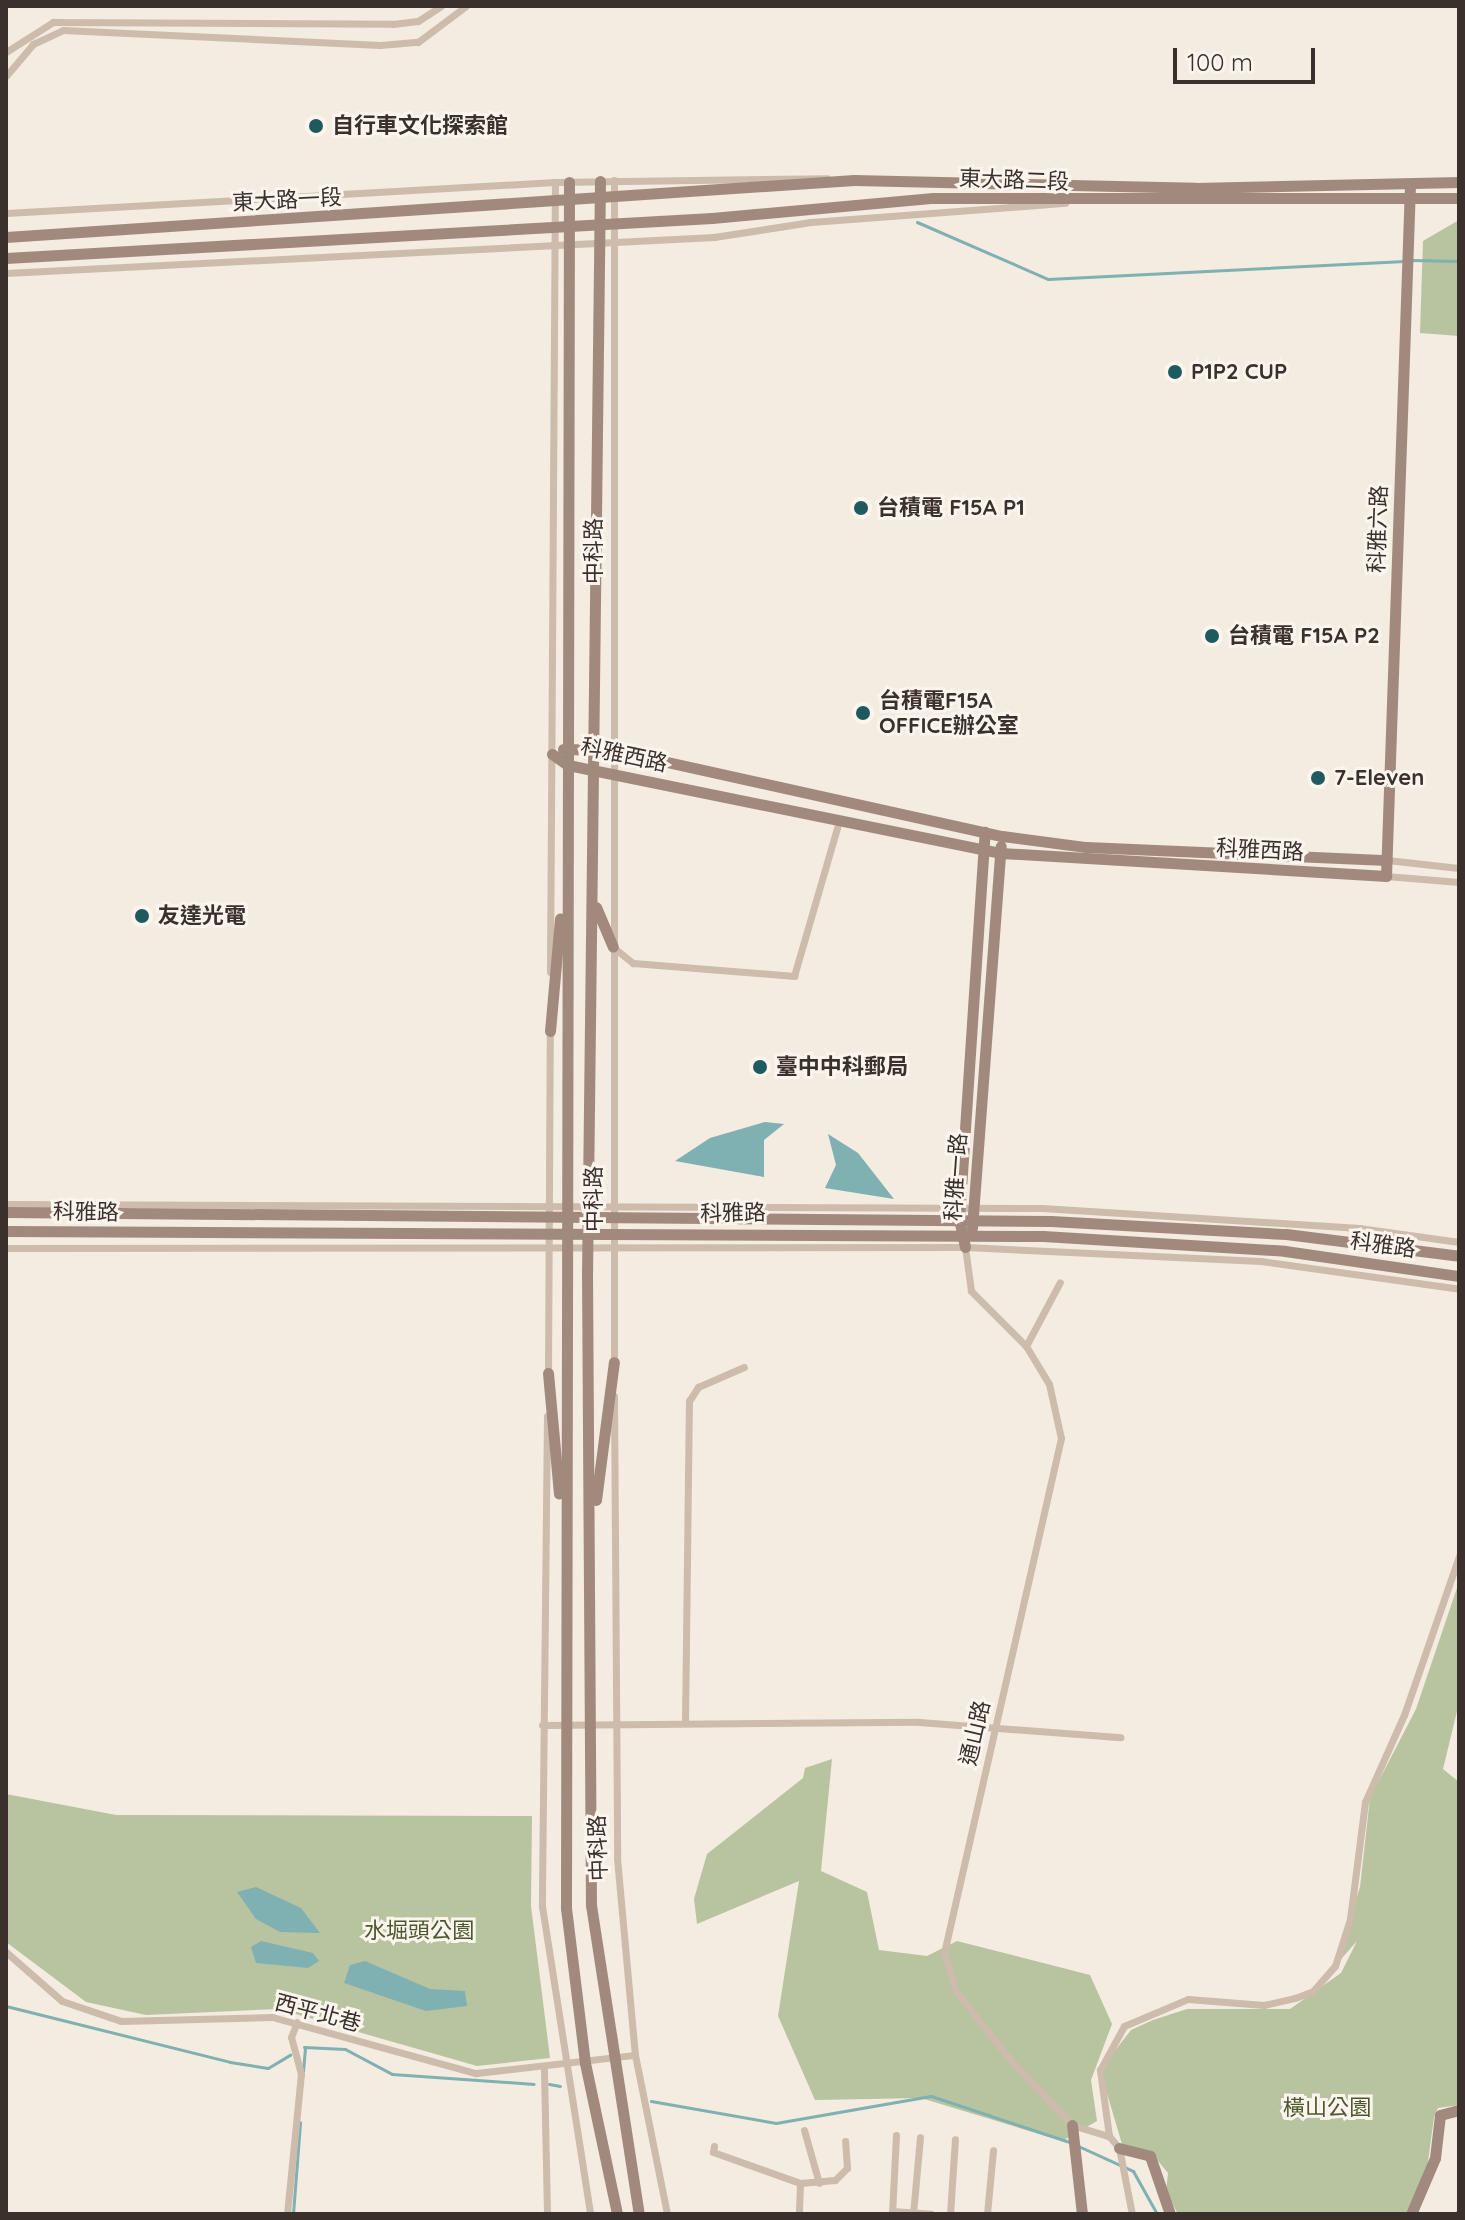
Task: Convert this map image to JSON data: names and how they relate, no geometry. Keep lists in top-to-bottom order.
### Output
{
  "streets": {
    "street": [
      "東大路二段",
      "東大路一段",
      "科雅六路",
      "中科路",
      "科雅西路",
      "科雅一路",
      "科雅路",
      "通山路",
      "西平北巷"
    ]
  },
  "crossings": [
    ["東大路二段", "東大路一段"],
    ["東大路二段", "科雅六路"],
    ["東大路二段", "中科路"],
    ["東大路一段", "中科路"],
    ["科雅六路", "科雅西路"],
    ["中科路", "科雅西路"],
    ["中科路", "科雅路"],
    ["中科路", "西平北巷"],
    ["科雅西路", "科雅一路"],
    ["科雅一路", "科雅路"],
    ["科雅一路", "通山路"],
    ["科雅路", "通山路"]
  ],
  "parks": ["水堀頭公園", "橫山公園"],
  "places": [
    "自行車文化探索館",
    "P1P2 CUP",
    "台積電 F15A P1",
    "台積電 F15A P2",
    "台積電F15A OFFICE辦公室",
    "7-Eleven",
    "友達光電",
    "臺中中科郵局"
  ],
  "scale_bar": "100 m"
}
